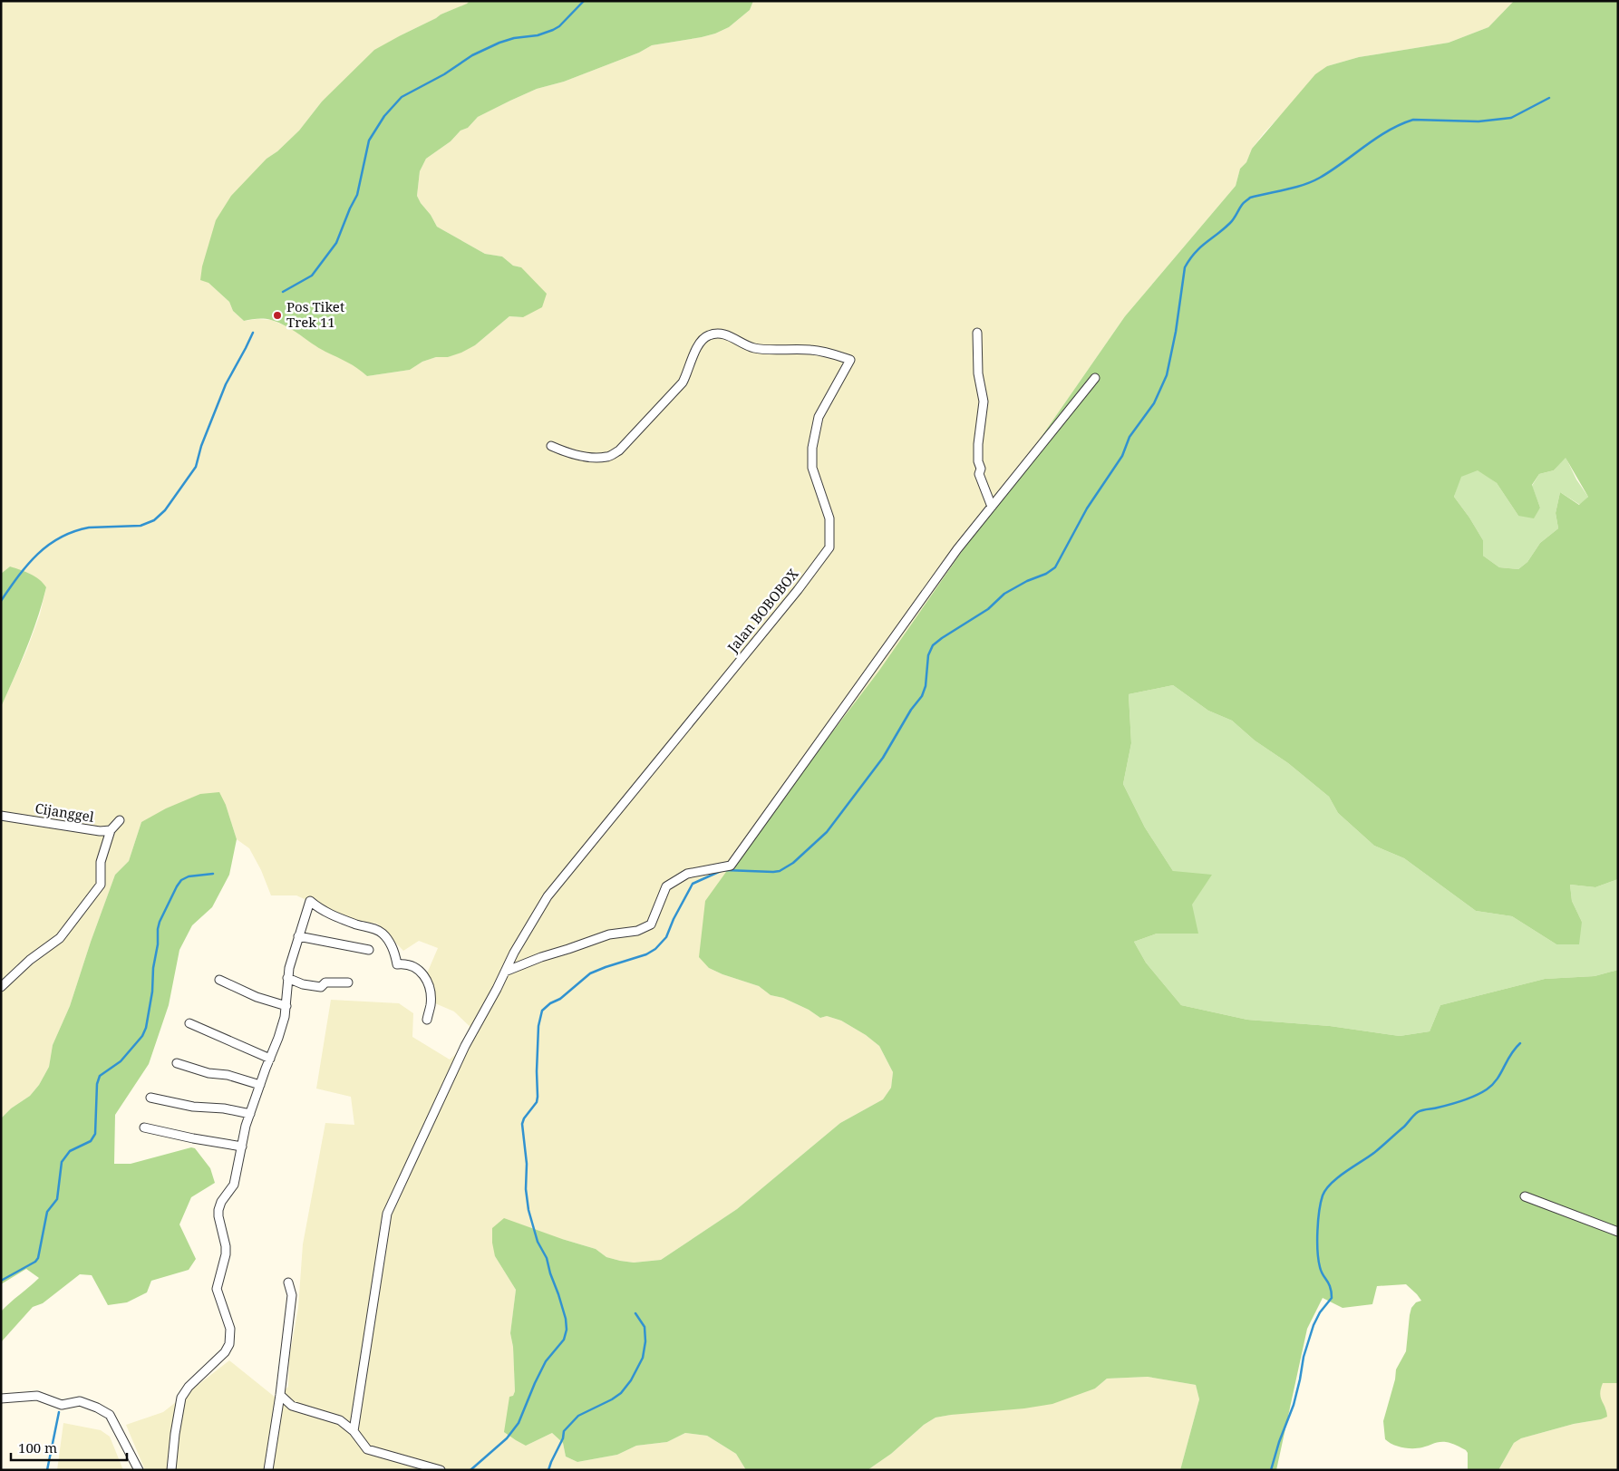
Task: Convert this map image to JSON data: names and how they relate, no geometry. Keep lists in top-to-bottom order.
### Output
{
  "streets": {
    "street": ["Jalan BOBOBOX", "Cijanggel"]
  },
  "places": ["Pos Tiket Trek 11"],
  "scale_bar": "100 m"
}
